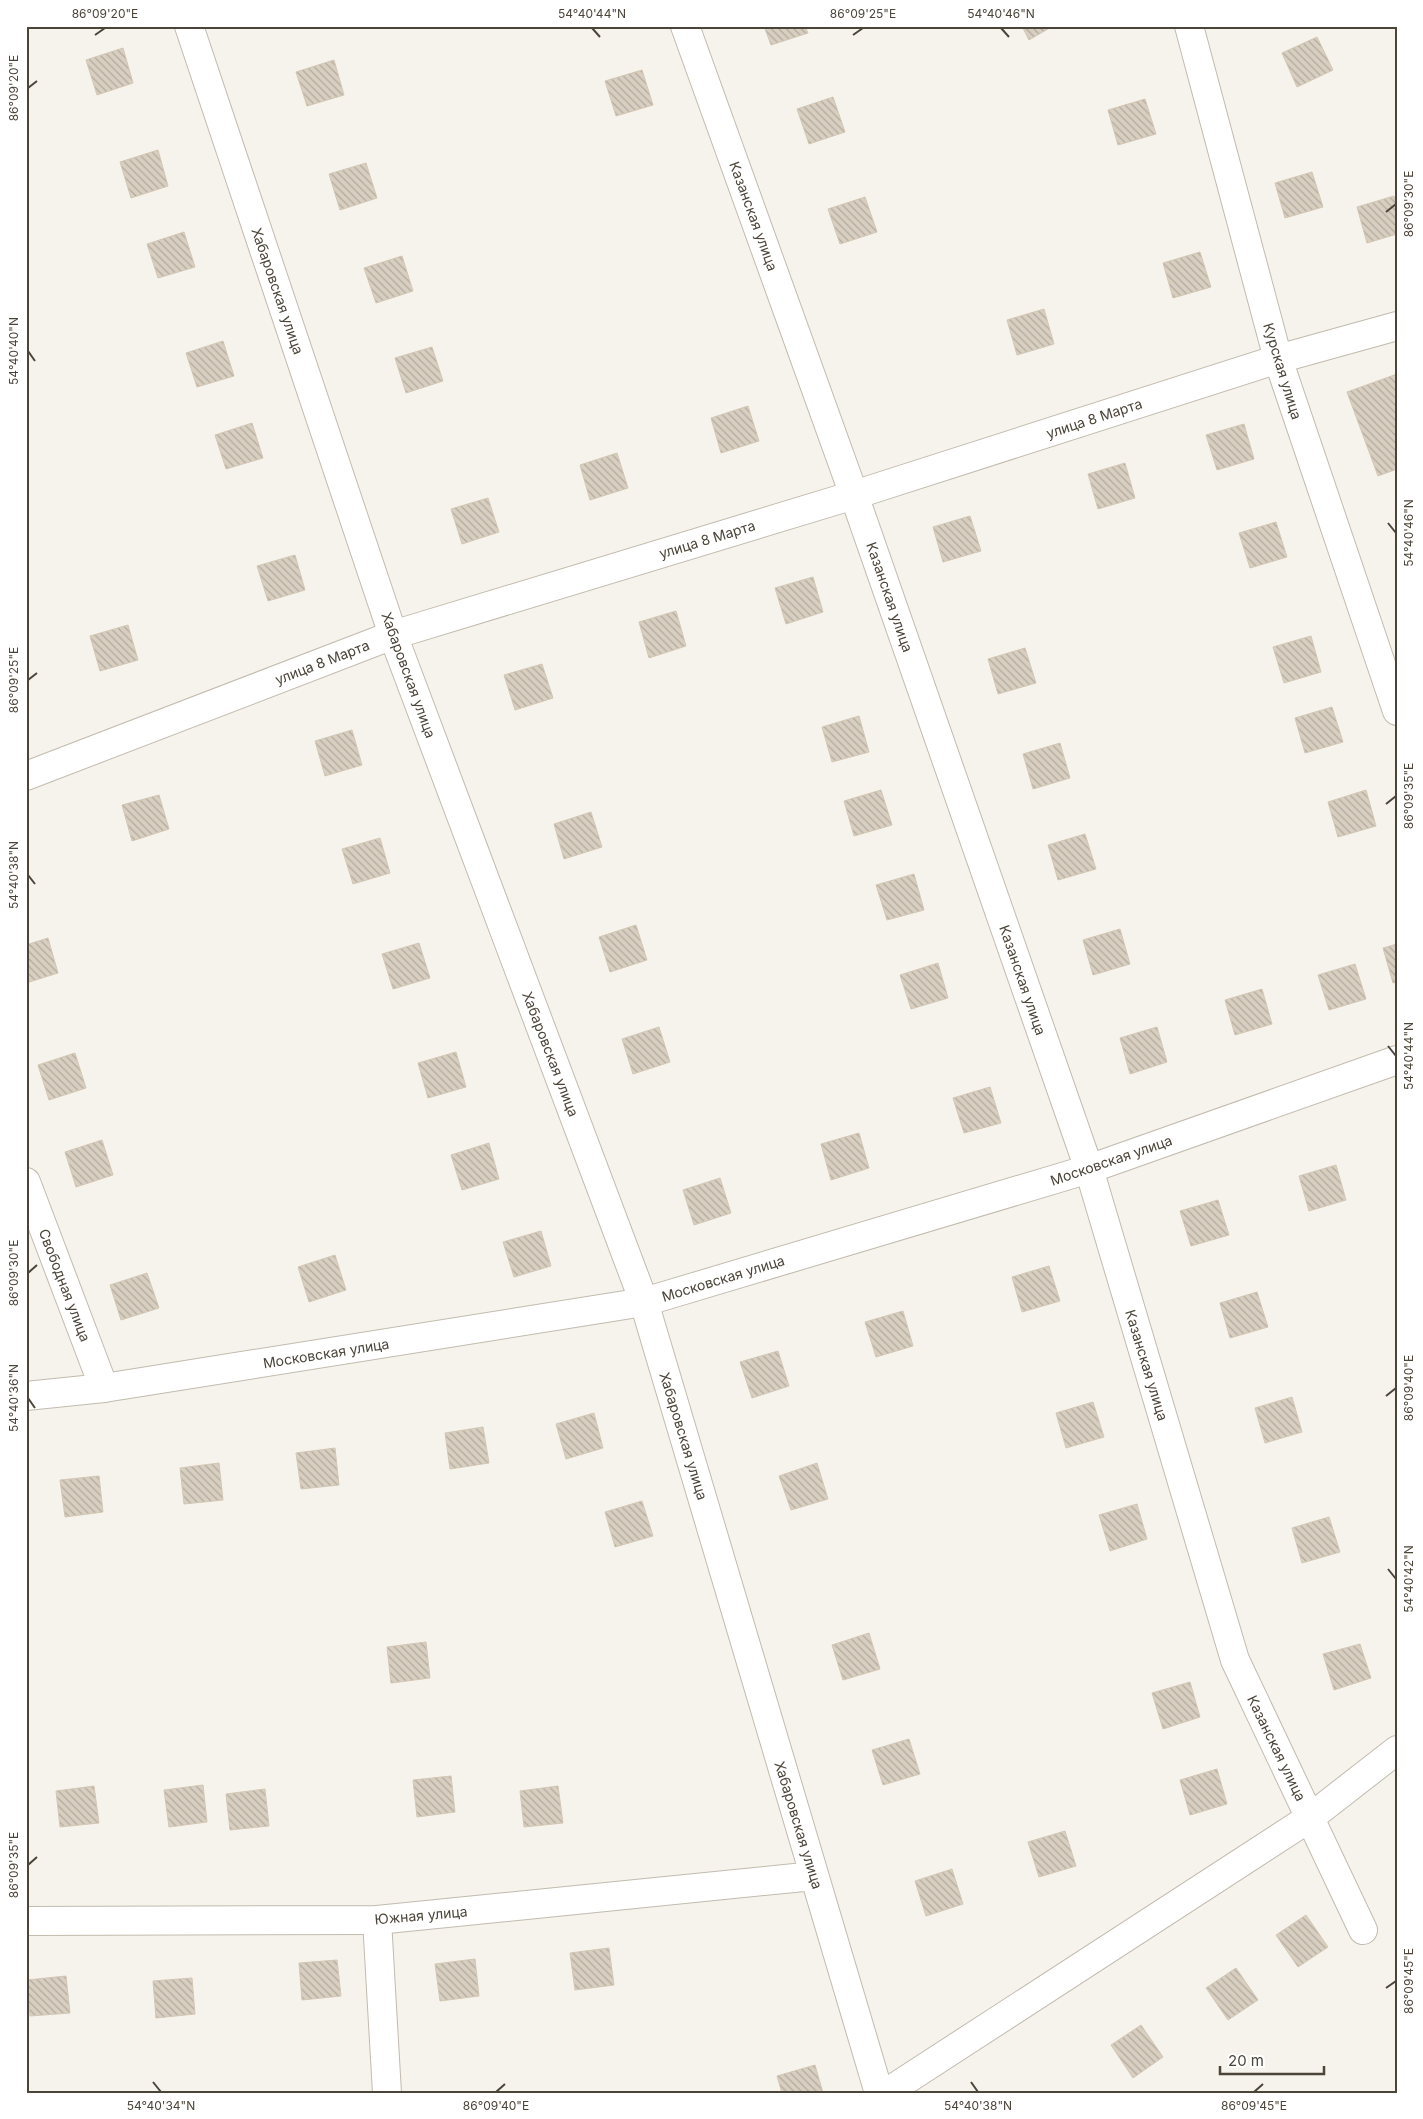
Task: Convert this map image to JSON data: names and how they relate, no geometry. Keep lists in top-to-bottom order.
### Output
{
  "streets": {
    "street": [
      "Казанская улица",
      "Хабаровская улица",
      "Курская улица",
      "улица 8 Марта",
      "Московская улица",
      "Свободная улица",
      "Южная улица"
    ]
  },
  "crossings": [
    ["Казанская улица", "улица 8 Марта"],
    ["Казанская улица", "Московская улица"],
    ["Хабаровская улица", "улица 8 Марта"],
    ["Хабаровская улица", "Московская улица"],
    ["Хабаровская улица", "Южная улица"],
    ["Курская улица", "улица 8 Марта"],
    ["Московская улица", "Свободная улица"]
  ],
  "scale_bar": "20 m",
  "coordinates": [
    "86°09'20\"E",
    "54°40'44\"N",
    "86°09'25\"E",
    "54°40'46\"N",
    "86°09'30\"E",
    "54°40'40\"N",
    "86°09'35\"E",
    "54°40'38\"N",
    "86°09'40\"E",
    "54°40'36\"N",
    "54°40'42\"N",
    "86°09'45\"E",
    "54°40'34\"N"
  ]
}
